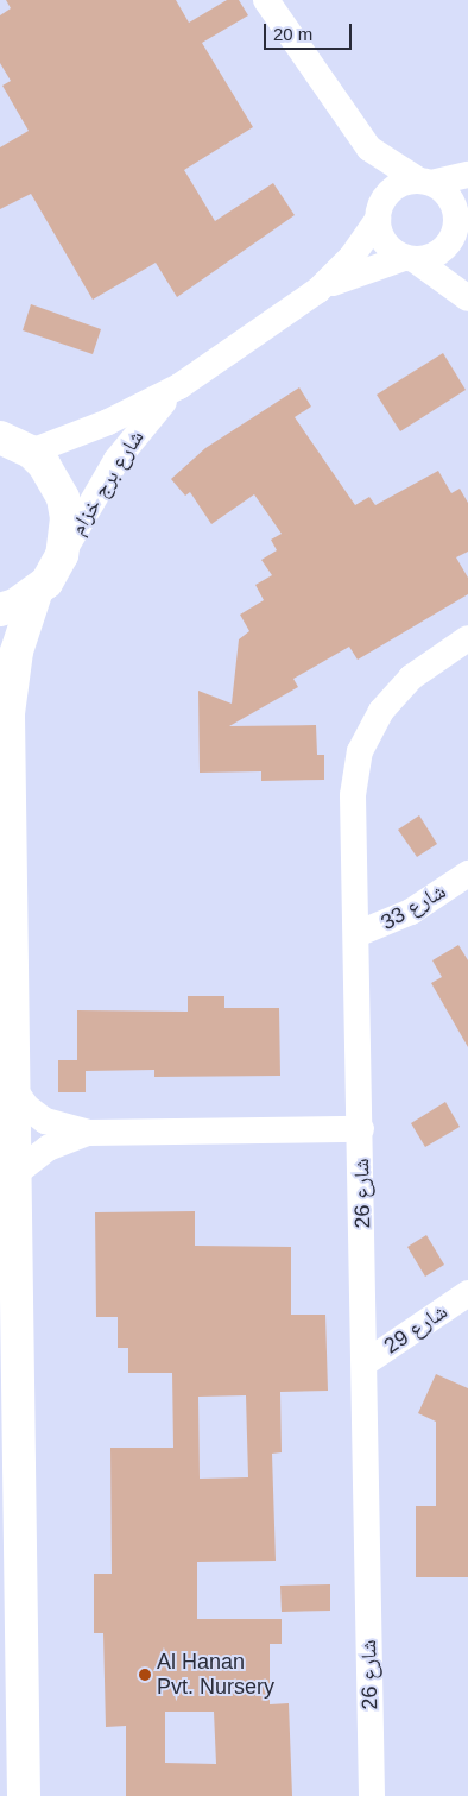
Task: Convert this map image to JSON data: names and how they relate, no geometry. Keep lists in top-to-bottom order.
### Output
{
  "streets": {
    "street": [
      "شارع برج خزام",
      "شارع 33",
      "شارع 26",
      "شارع 29"
    ]
  },
  "crossings": [
    ["شارع 33", "شارع 26"],
    ["شارع 26", "شارع 29"]
  ],
  "places": ["Al Hanan Pvt. Nursery"],
  "scale_bar": "20 m"
}
